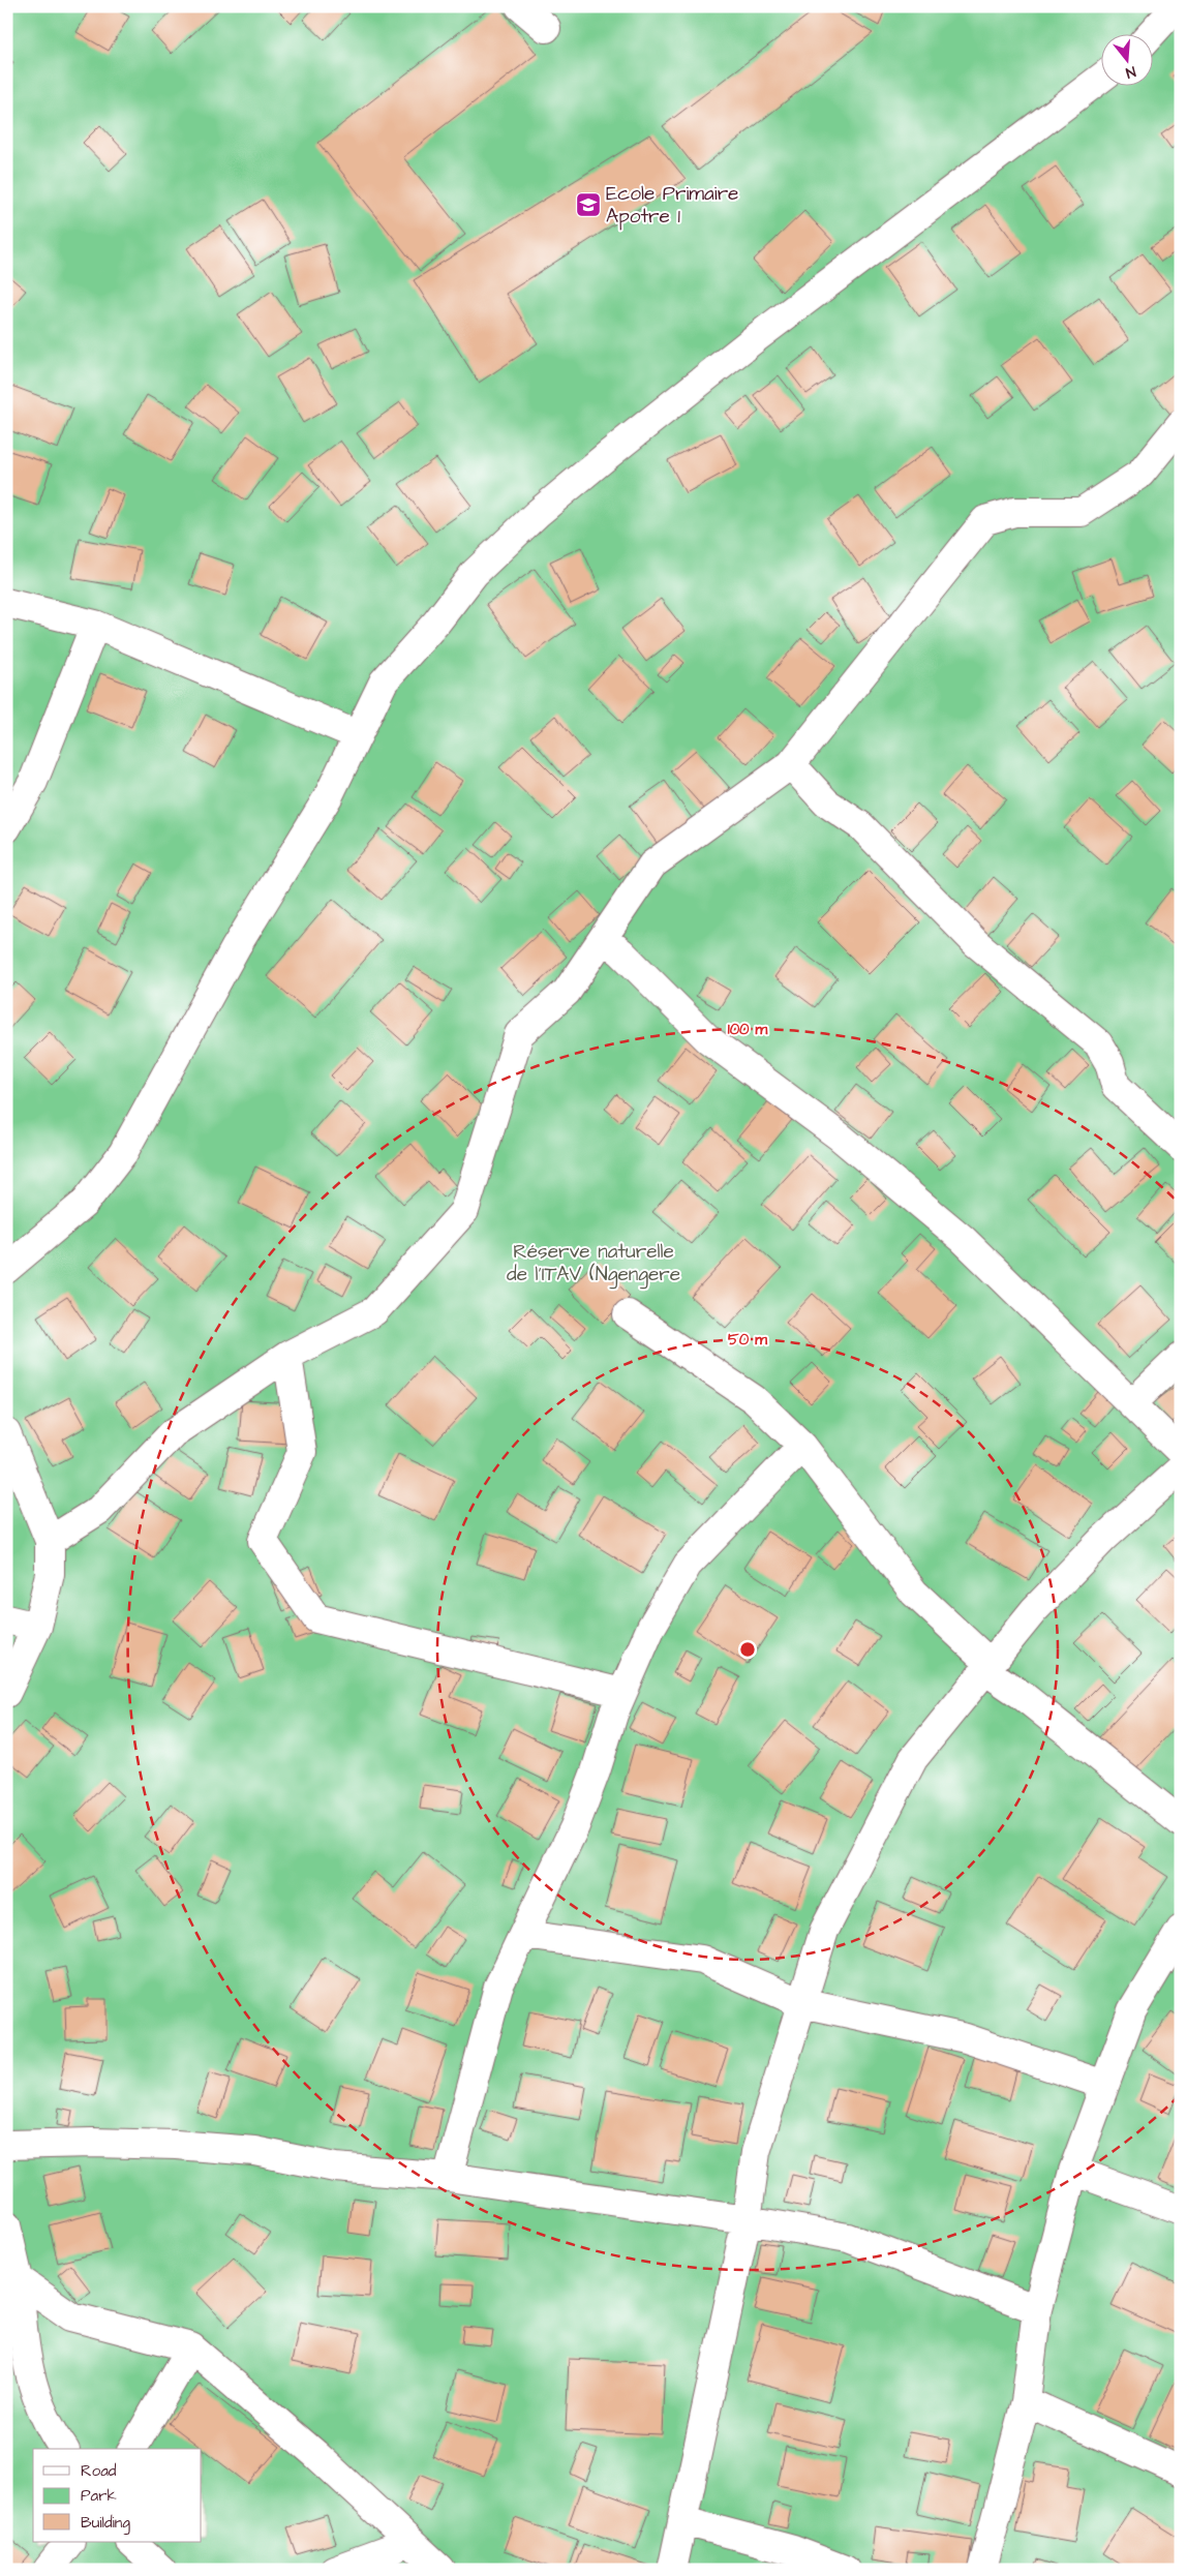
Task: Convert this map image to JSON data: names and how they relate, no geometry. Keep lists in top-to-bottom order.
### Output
{
  "parks": ["Réserve naturelle de l'ITAV (Ngengere"],
  "places": {
    "school or university": ["Ecole Primaire Apotre 1"]
  },
  "legend": ["Road", "Park", "Building"],
  "north": "bottom",
  "rings": ["100 m", "50 m"]
}
